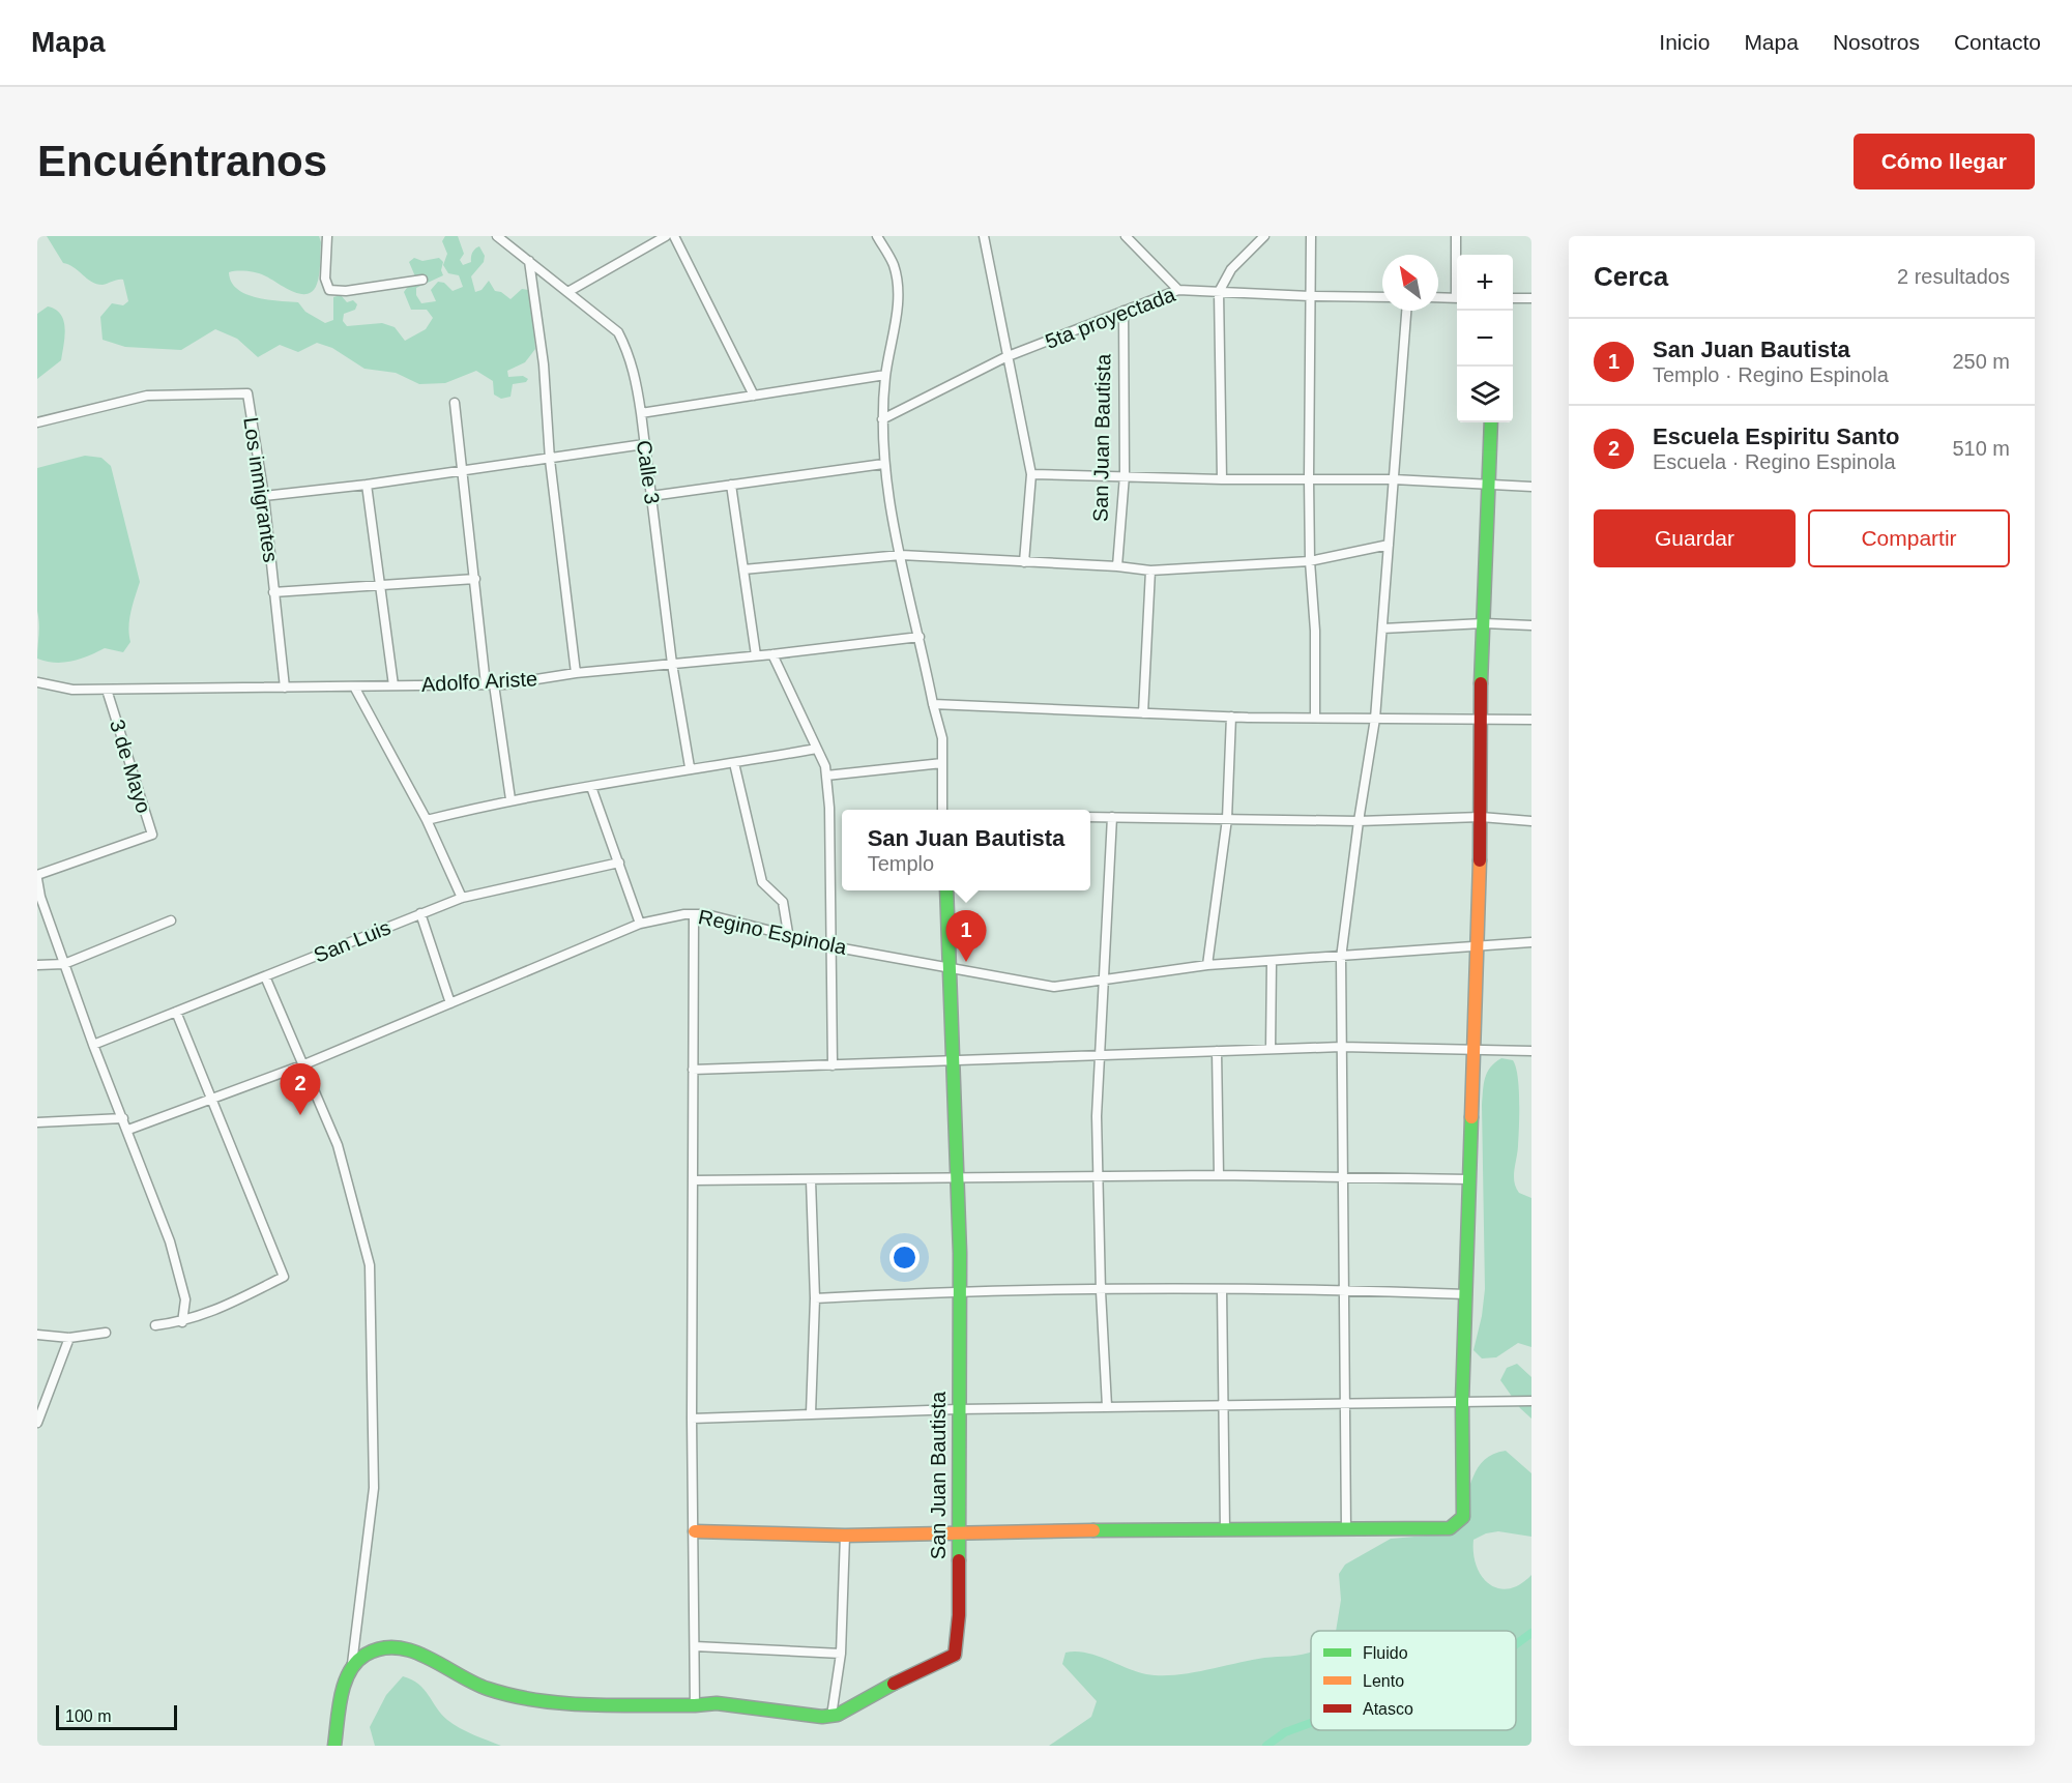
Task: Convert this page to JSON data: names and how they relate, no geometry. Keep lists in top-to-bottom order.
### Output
{
  "streets": {
    "street": [
      "5ta proyectada",
      "San Juan Bautista",
      "Calle 3",
      "Los inmigrantes",
      "Adolfo Ariste",
      "3 de Mayo",
      "Regino Espinola",
      "San Luis"
    ]
  },
  "crossings": [
    ["5ta proyectada", "San Juan Bautista"],
    ["San Juan Bautista", "Regino Espinola"],
    ["Calle 3", "Adolfo Ariste"],
    ["Los inmigrantes", "Adolfo Ariste"],
    ["Adolfo Ariste", "3 de Mayo"]
  ],
  "legend": ["Fluido", "Lento", "Atasco"],
  "scale_bar": "100 m",
  "north": "top left",
  "page": {
    "header": "Mapa",
    "nav": [
      "Inicio",
      "Mapa",
      "Nosotros",
      "Contacto"
    ],
    "buttons": [
      "Cómo llegar",
      ["Guardar", "Compartir"]
    ],
    "title": "Encuéntranos",
    "heading": ["Cerca", "2 resultados"],
    "map_buttons": ["+", "−"],
    "list": [
      {
        "mark": "1",
        "name": "San Juan Bautista",
        "note": "Templo · Regino Espinola",
        "value": "250 m"
      },
      {
        "mark": "2",
        "name": "Escuela Espiritu Santo",
        "note": "Escuela · Regino Espinola",
        "value": "510 m"
      }
    ],
    "popup": ["San Juan Bautista", "Templo"],
    "pins": ["1", "2"],
    "scale": "100 m"
  }
}
